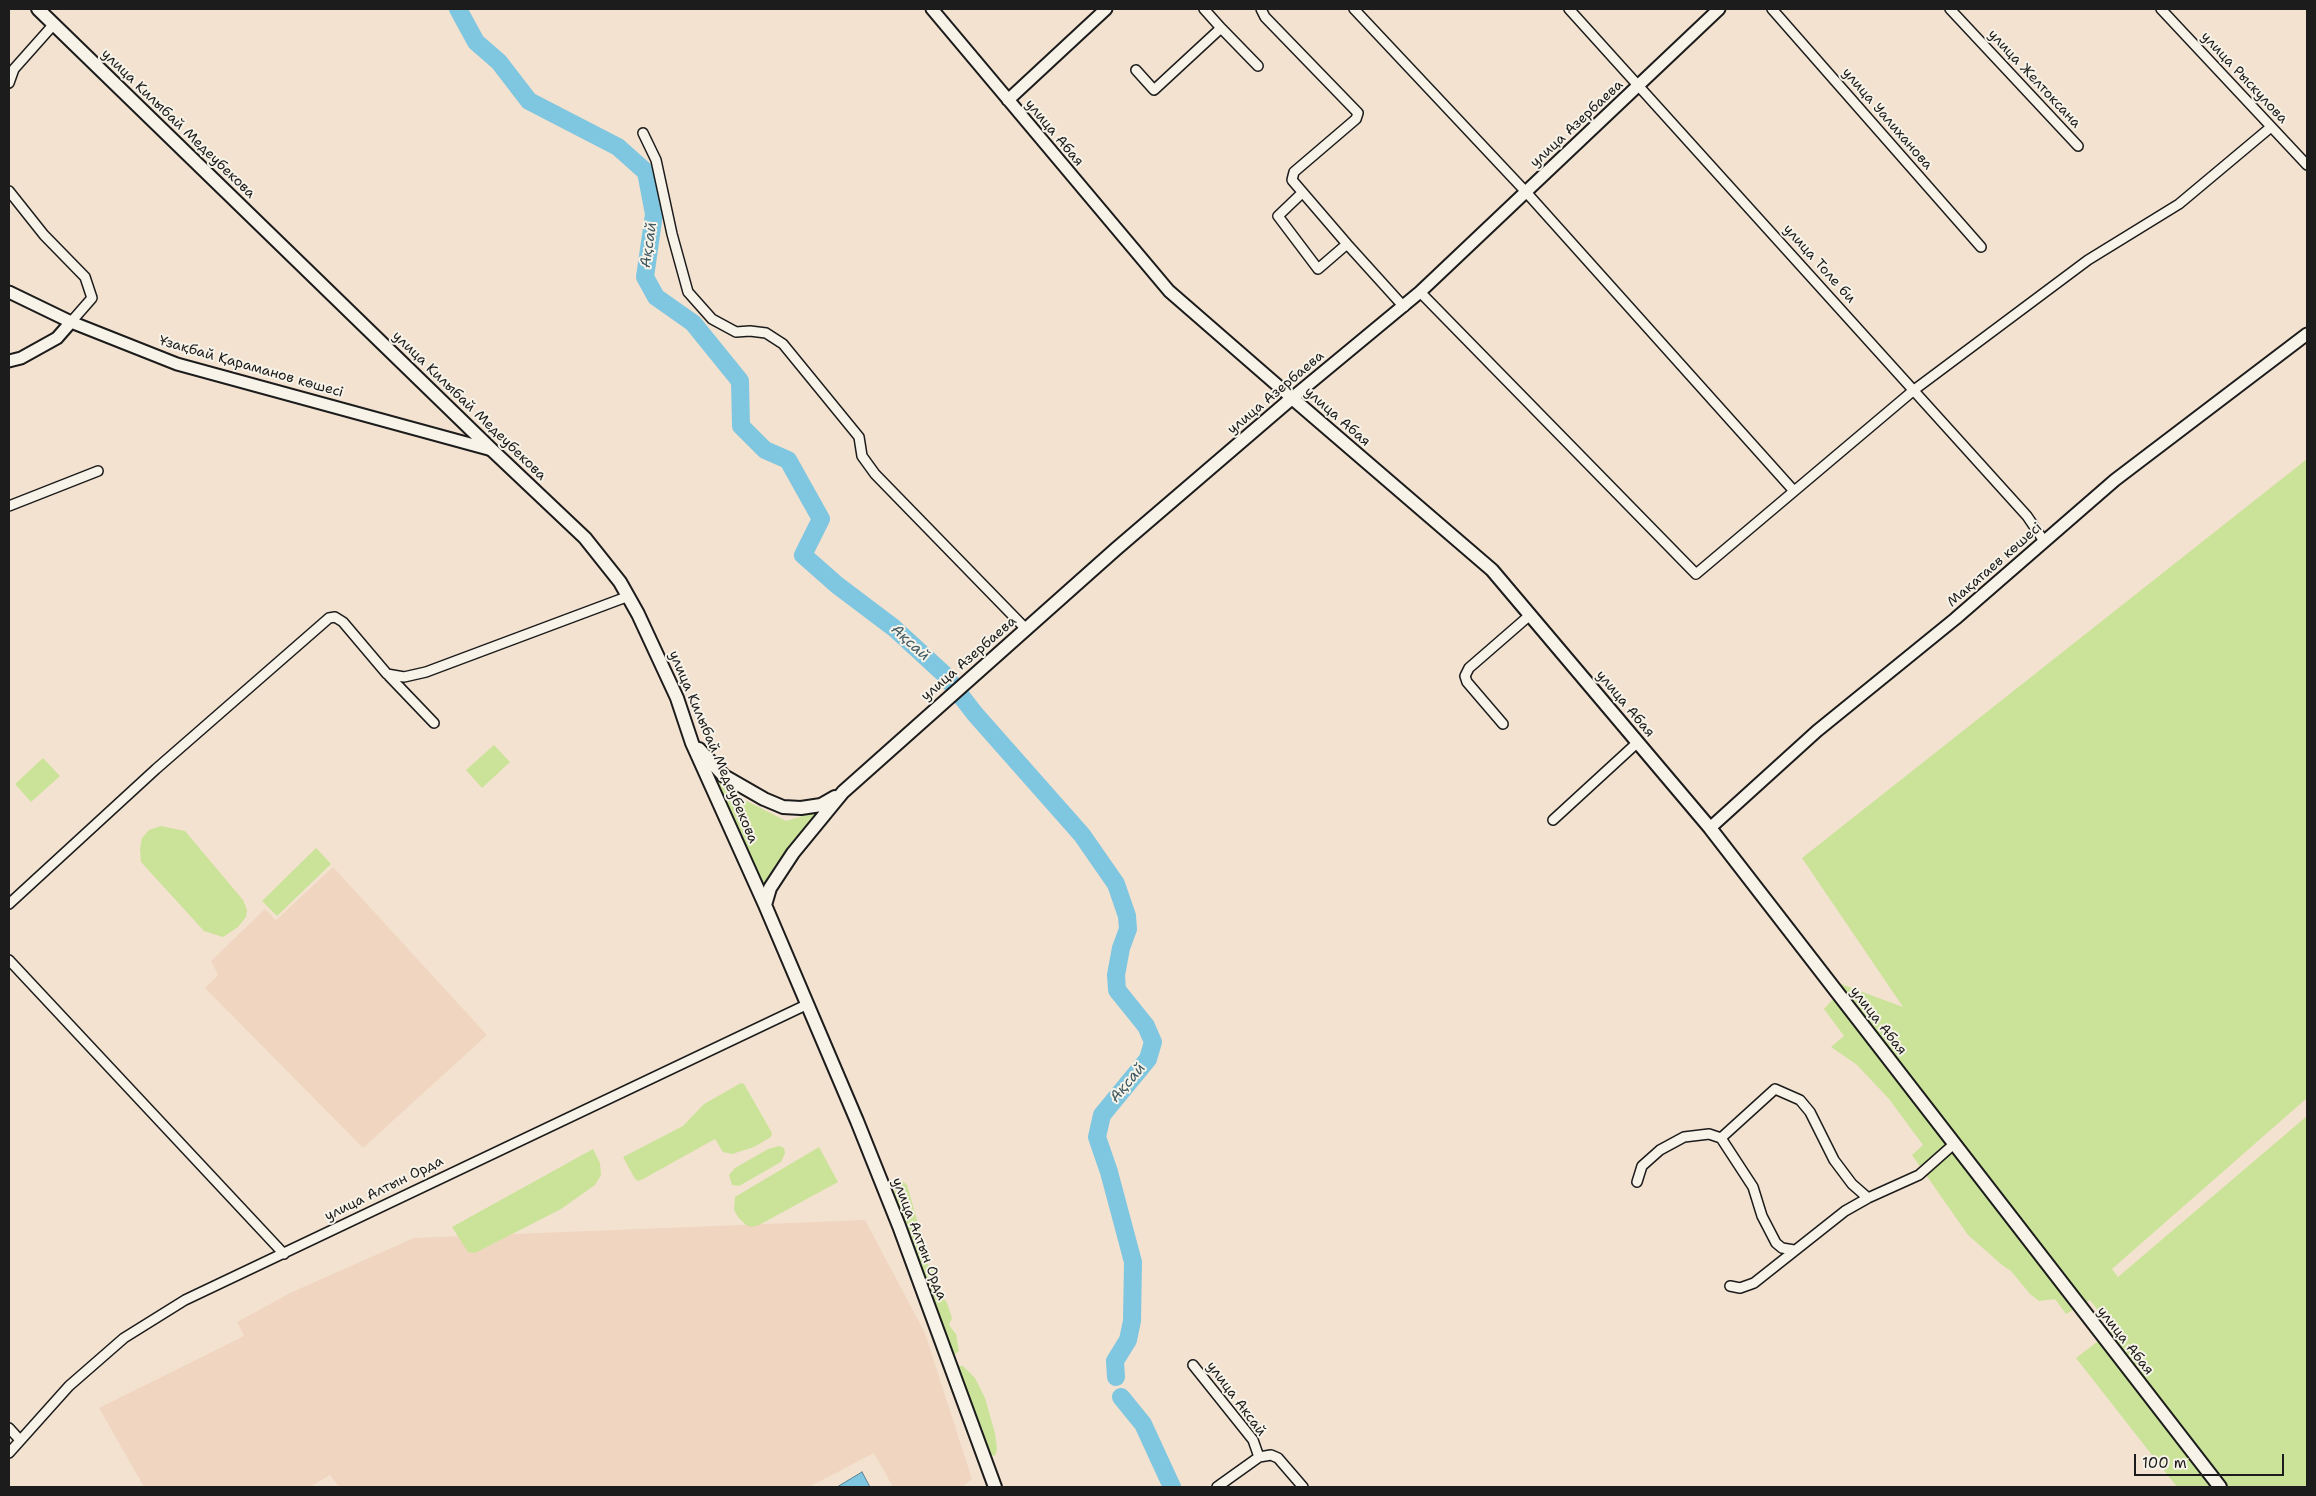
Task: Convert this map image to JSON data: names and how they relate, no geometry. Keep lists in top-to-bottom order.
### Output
{
  "streets": {
    "main road": [
      "улица Килыбай Медеубекова",
      "улица Азербаева",
      "улица Абая",
      "улица Алтын Орда"
    ],
    "street": [
      "улица Рыскулова",
      "улица Желтоксана",
      "улица Уалиханова",
      "улица Толе би",
      "Ұзақбай Қараманов көшесі",
      "Мақатаев көшесі",
      "улица Аксай"
    ]
  },
  "crossings": [
    ["улица Килыбай Медеубекова", "улица Азербаева"],
    ["улица Килыбай Медеубекова", "Ұзақбай Қараманов көшесі"],
    ["улица Килыбай Медеубекова", "улица Алтын Орда"],
    ["улица Азербаева", "улица Абая"],
    ["улица Азербаева", "улица Толе би"],
    ["улица Азербаева", "улица Алтын Орда"],
    ["улица Абая", "Мақатаев көшесі"],
    ["улица Толе би", "Мақатаев көшесі"]
  ],
  "water": ["Ақсай"],
  "scale_bar": "100 m"
}
